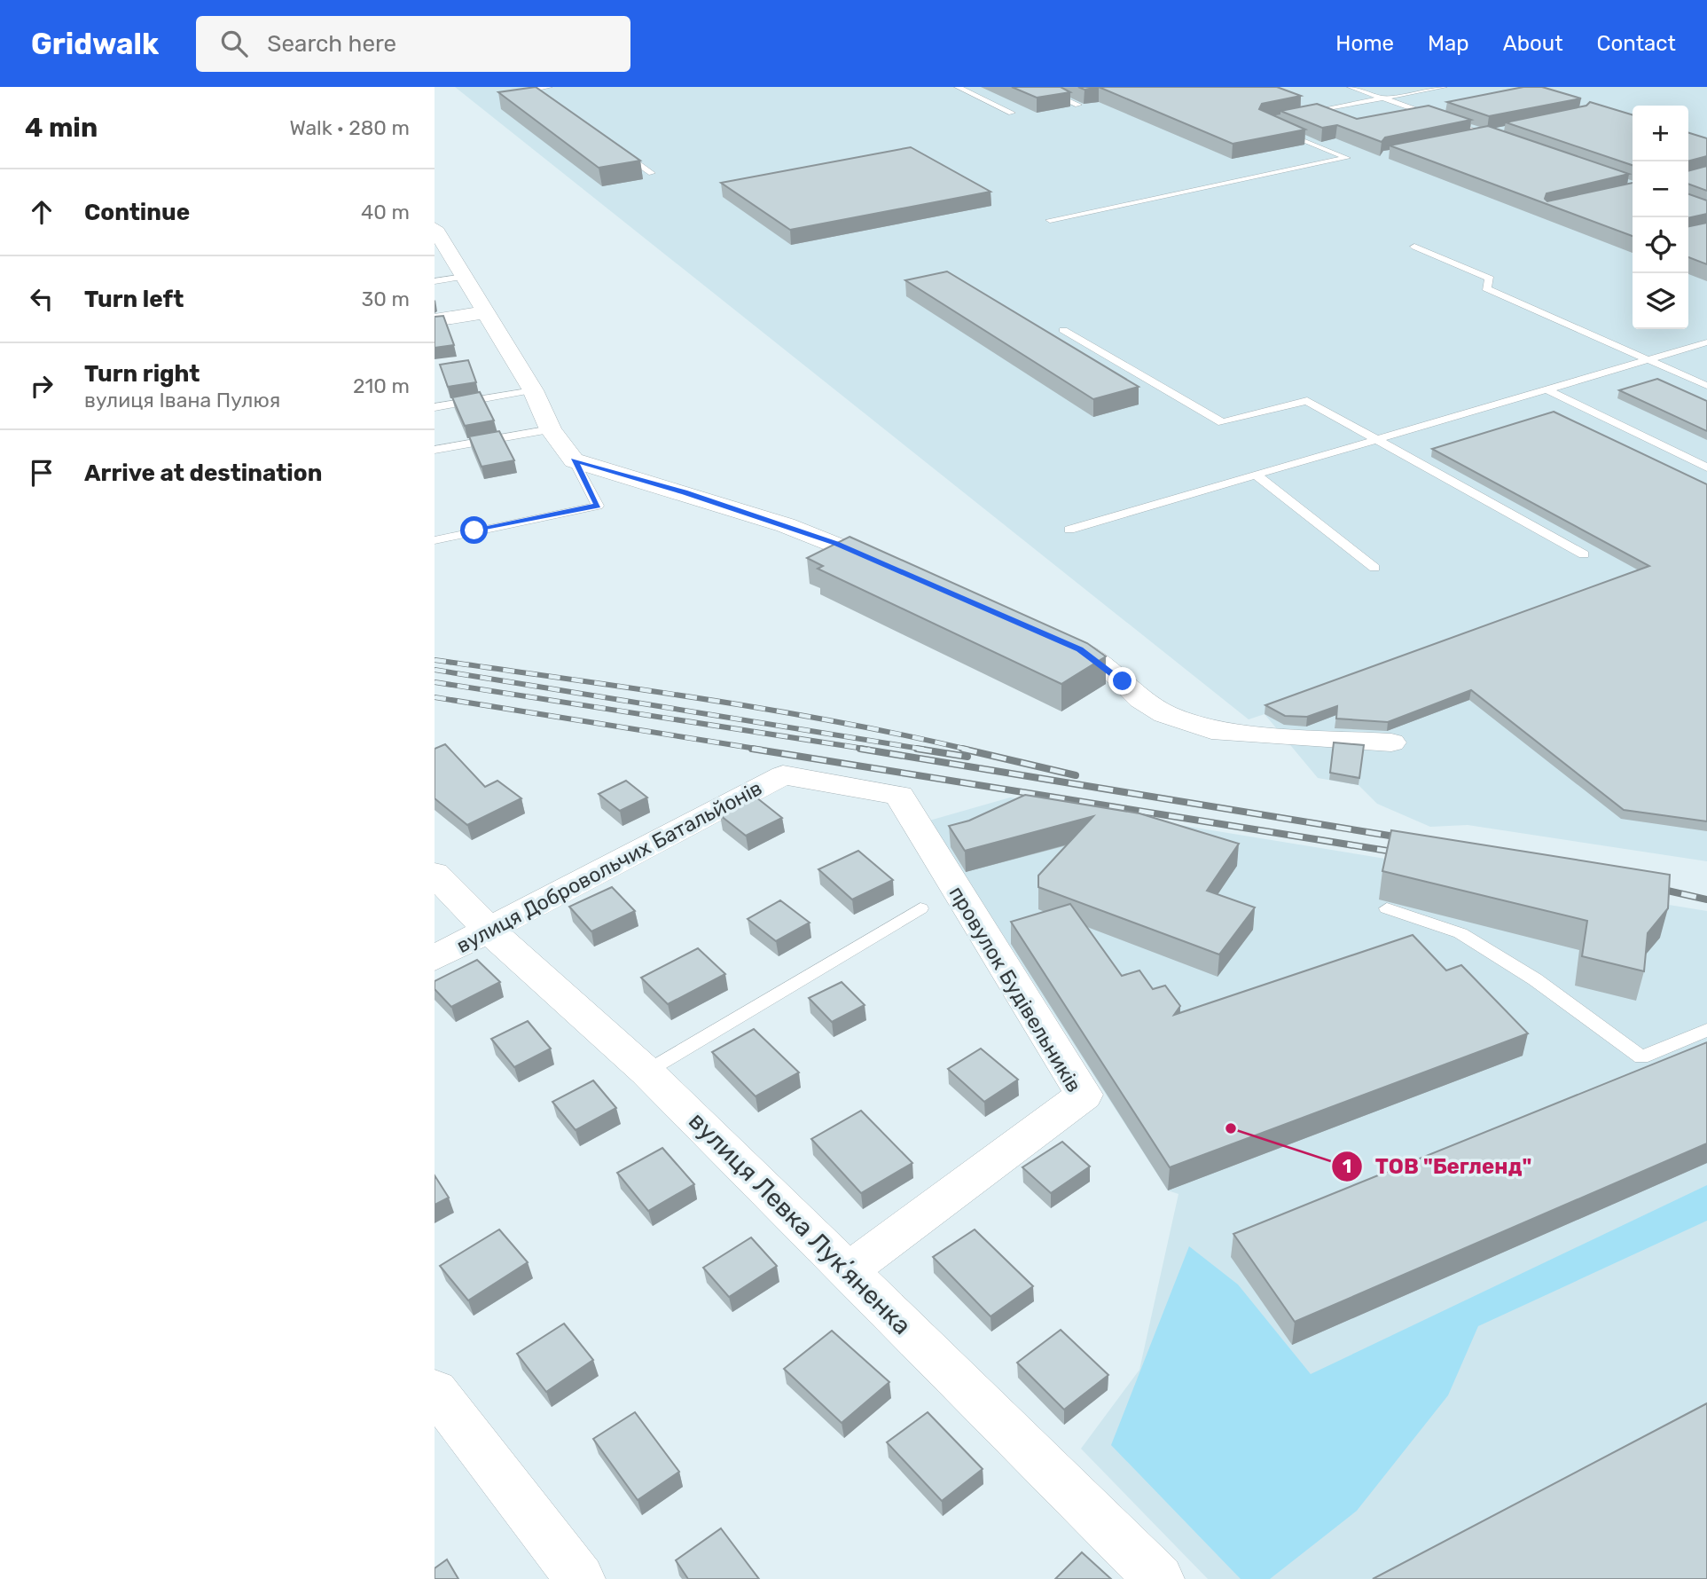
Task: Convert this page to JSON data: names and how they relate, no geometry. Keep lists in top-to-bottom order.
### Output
{
  "streets": {
    "street": ["вулиця Добровольчих Батальйонів", "провулок Будівельників", "вулиця Левка Лукʼяненка"]
  },
  "crossings": [
    ["вулиця Добровольчих Батальйонів", "провулок Будівельників"],
    ["вулиця Добровольчих Батальйонів", "вулиця Левка Лукʼяненка"],
    ["провулок Будівельників", "вулиця Левка Лукʼяненка"]
  ],
  "places": ["ТОВ \"Бегленд\""],
  "page": {
    "header": "Gridwalk",
    "search": "Search here",
    "nav": [
      "Home",
      "Map",
      "About",
      "Contact"
    ],
    "heading": ["4 min", "Walk · 280 m"],
    "map_buttons": ["+", "−"],
    "list": [
      ["Continue", "40 m"],
      ["Turn left", "30 m"],
      ["Turn right", "вулиця Івана Пулюя", "210 m"],
      "Arrive at destination"
    ]
  }
}
